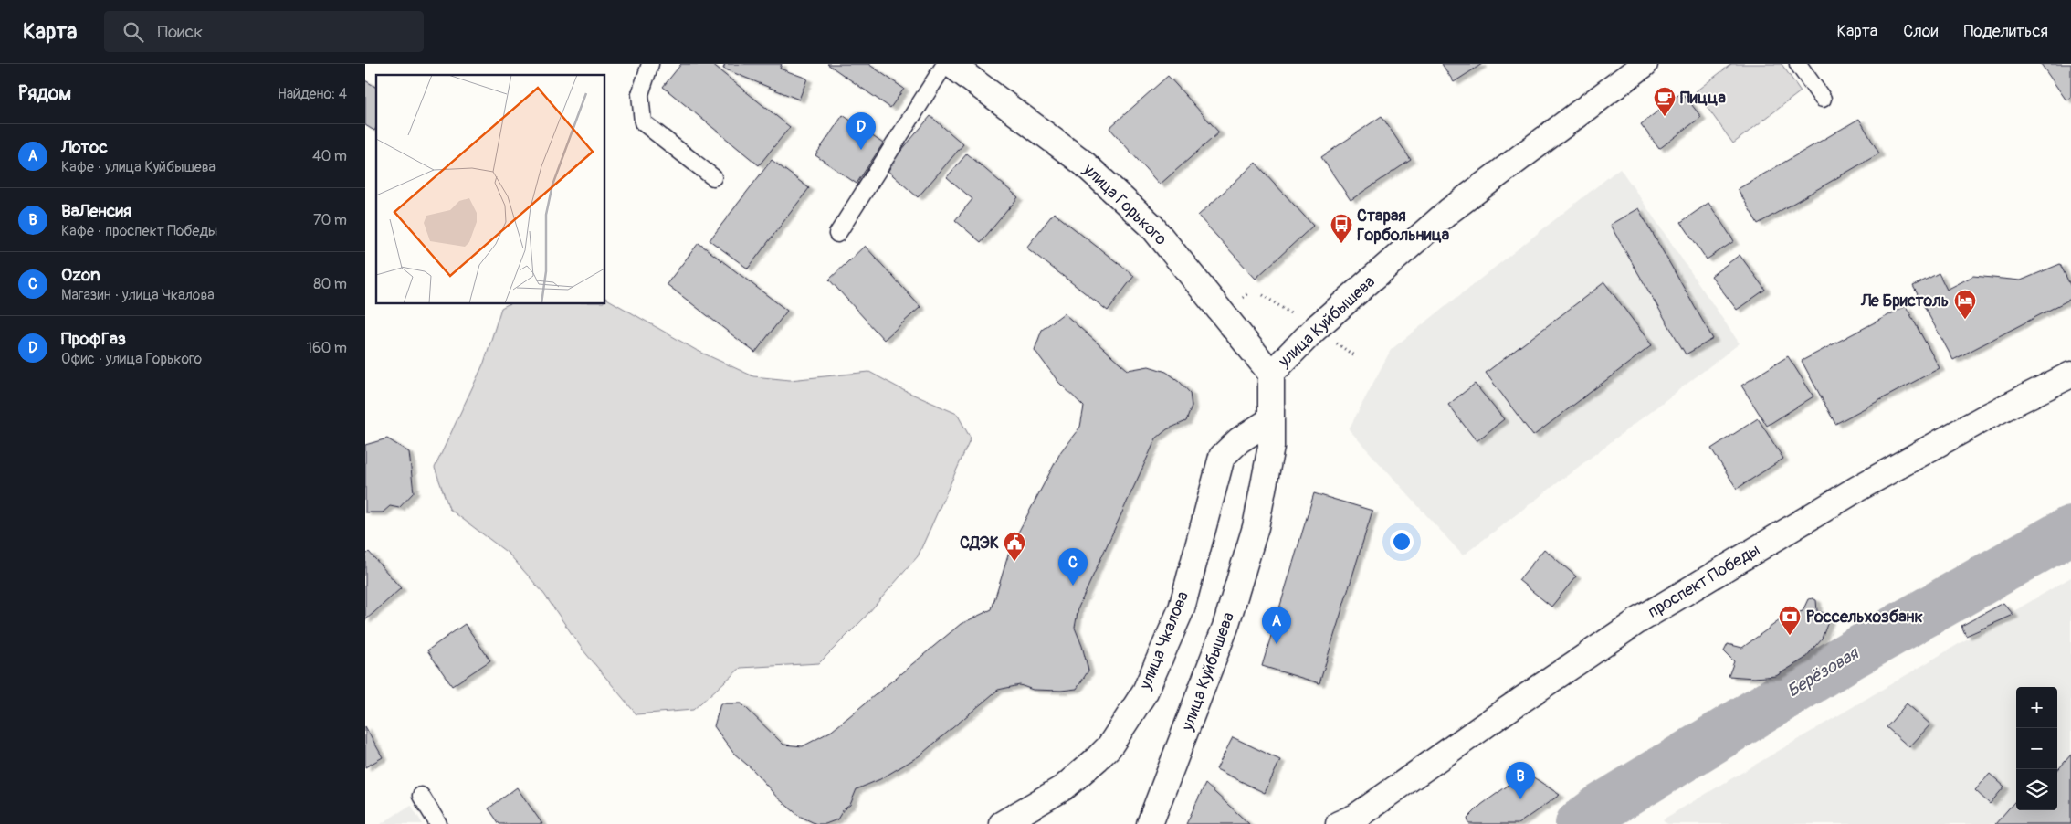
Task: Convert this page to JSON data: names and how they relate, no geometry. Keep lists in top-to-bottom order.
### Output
{
  "streets": {
    "main road": [
      "улица Горького",
      "улица Куйбышева",
      "проспект Победы",
      "улица Чкалова"
    ]
  },
  "crossings": [
    ["улица Горького", "улица Куйбышева"],
    ["улица Куйбышева", "улица Чкалова"]
  ],
  "water": ["Берёзовая"],
  "places": {
    "cafe": ["Пицца"],
    "bus stop": ["Старая Горбольница"],
    "hotel": ["Ле Бристоль"],
    "public building": ["СДЭК"],
    "bank": ["Россельхозбанк"]
  },
  "page": {
    "header": "Карта",
    "search": "Поиск",
    "nav": ["Карта", "Слои", "Поделиться"],
    "heading": ["Рядом", "Найдено: 4"],
    "pins": [
      "D",
      "C",
      "A",
      "B"
    ],
    "list": [
      {
        "mark": "A",
        "name": "Лотос",
        "note": "Кафе · улица Куйбышева",
        "value": "40 m"
      },
      {
        "mark": "B",
        "name": "ВаЛенсия",
        "note": "Кафе · проспект Победы",
        "value": "70 m"
      },
      {
        "mark": "C",
        "name": "Ozon",
        "note": "Магазин · улица Чкалова",
        "value": "80 m"
      },
      {
        "mark": "D",
        "name": "ПрофГаз",
        "note": "Офис · улица Горького",
        "value": "160 m"
      }
    ],
    "map_buttons": ["+", "−"]
  }
}
